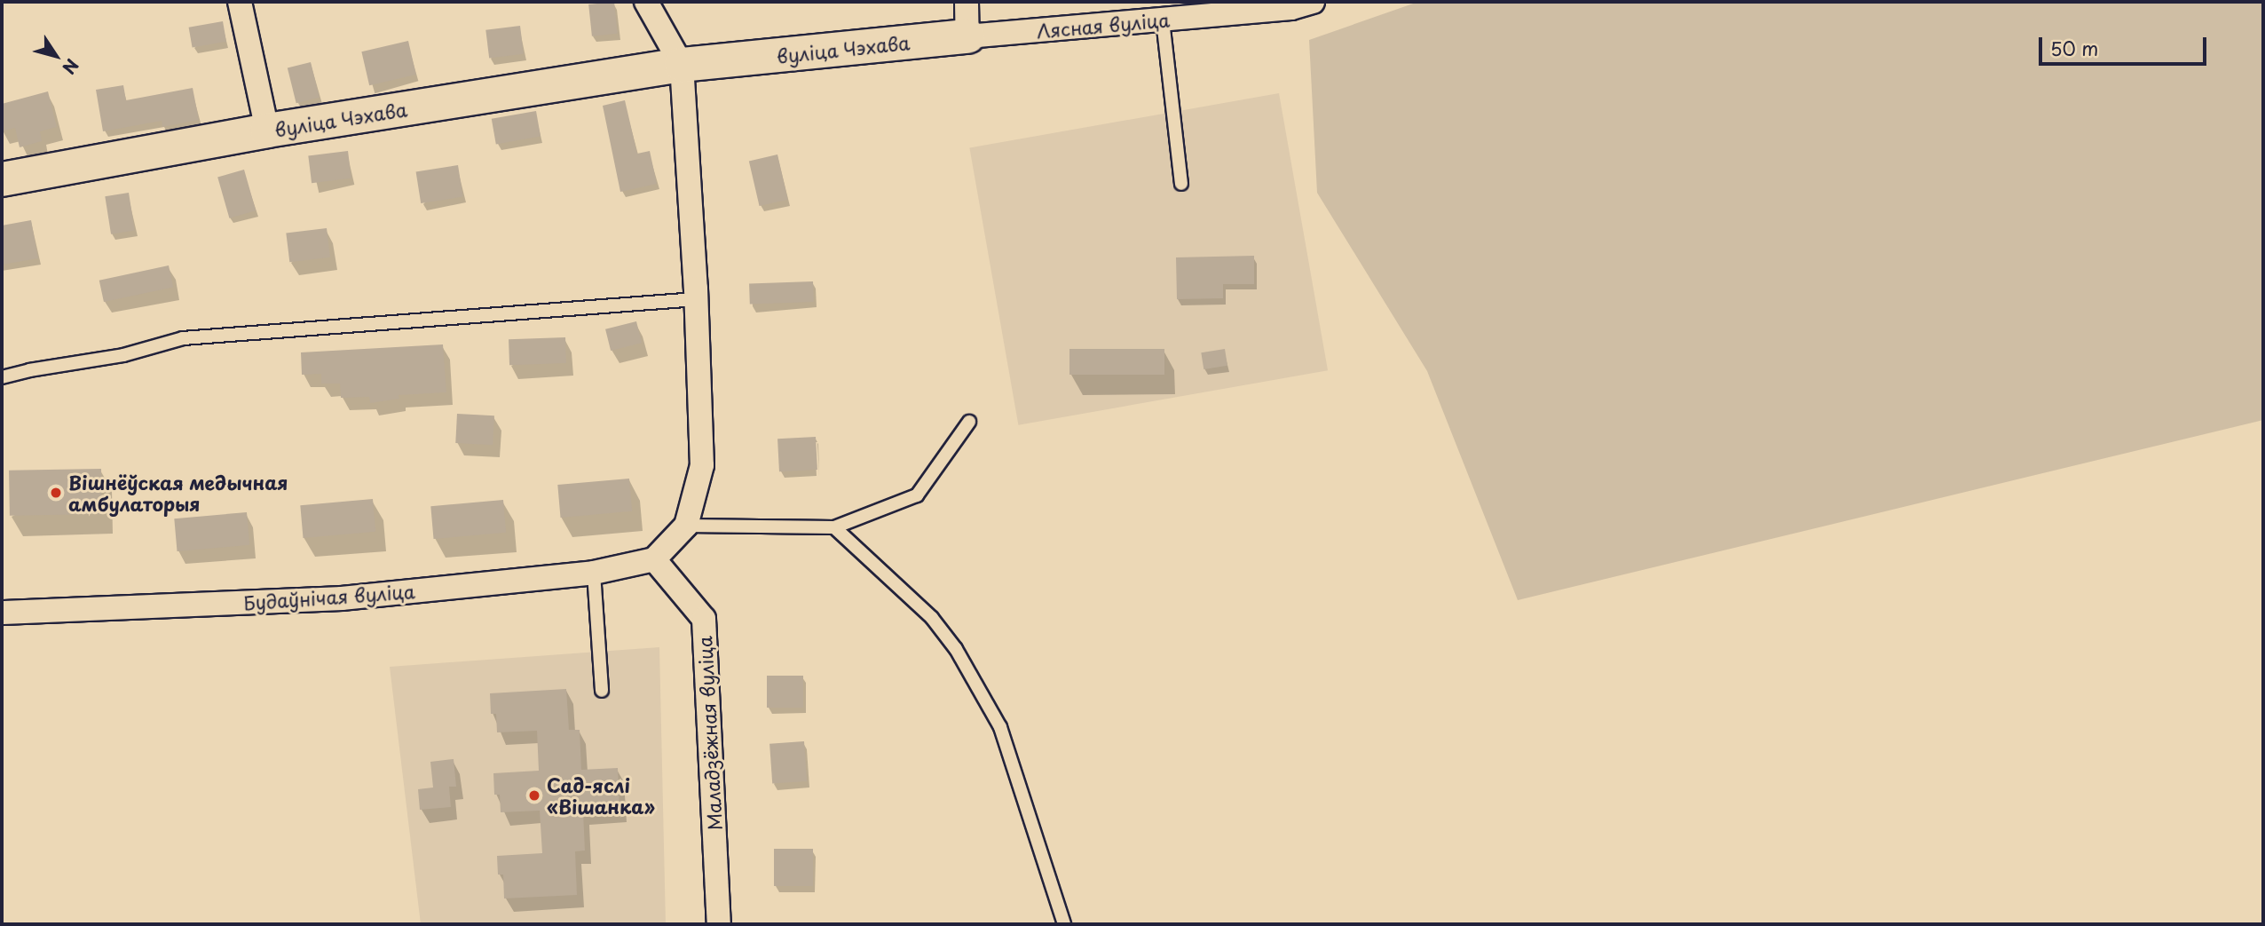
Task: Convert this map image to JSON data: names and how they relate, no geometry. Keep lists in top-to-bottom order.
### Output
{
  "streets": {
    "street": [
      "Лясная вуліца",
      "вуліца Чэхава",
      "Будаўнічая вуліца",
      "Маладзёжная вуліца"
    ]
  },
  "crossings": [
    ["Лясная вуліца", "вуліца Чэхава"],
    ["Будаўнічая вуліца", "Маладзёжная вуліца"]
  ],
  "places": ["Вішнёўская медычная амбулаторыя", "Сад-яслі «Вішанка»"],
  "scale_bar": "50 m",
  "north": "bottom right"
}
